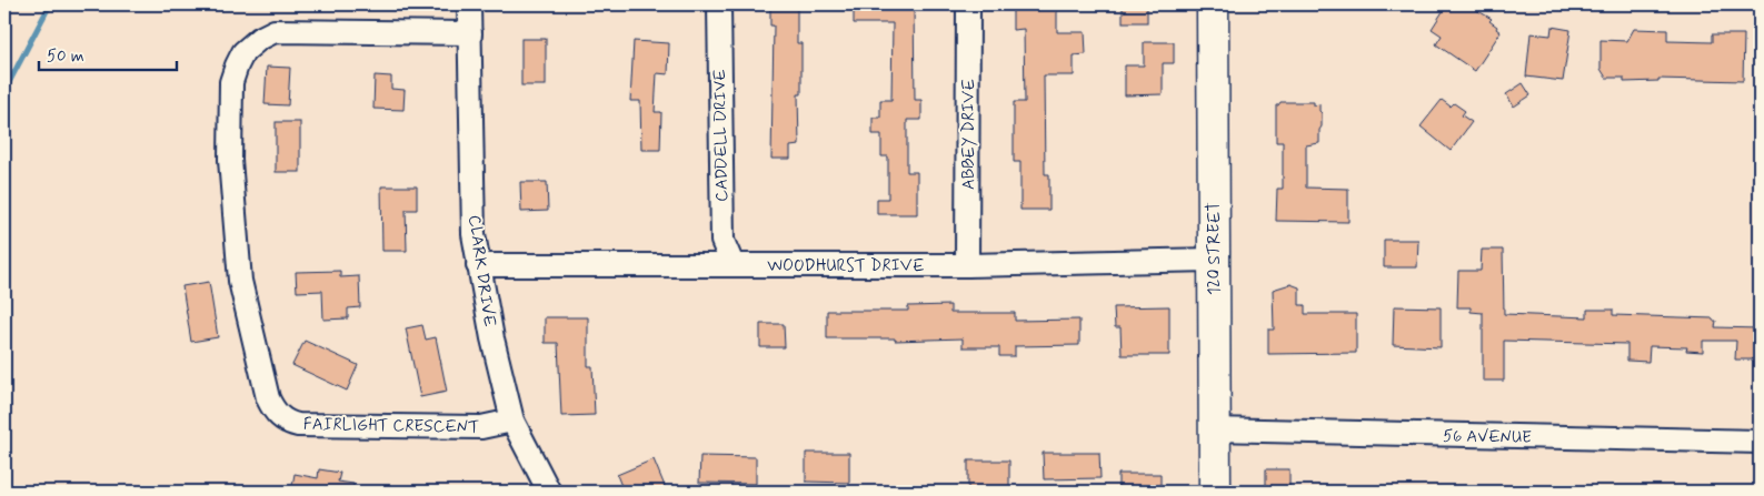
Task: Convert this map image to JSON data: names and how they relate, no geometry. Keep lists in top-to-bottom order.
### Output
{
  "streets": {
    "street": [
      "ABBEY DRIVE",
      "CADDELL DRIVE",
      "120 STREET",
      "WOODHURST DRIVE",
      "CLARK DRIVE",
      "FAIRLIGHT CRESCENT",
      "56 AVENUE"
    ]
  },
  "crossings": [
    ["ABBEY DRIVE", "WOODHURST DRIVE"],
    ["CADDELL DRIVE", "WOODHURST DRIVE"],
    ["120 STREET", "WOODHURST DRIVE"],
    ["120 STREET", "56 AVENUE"],
    ["WOODHURST DRIVE", "CLARK DRIVE"],
    ["CLARK DRIVE", "FAIRLIGHT CRESCENT"]
  ],
  "scale_bar": "50 m"
}
